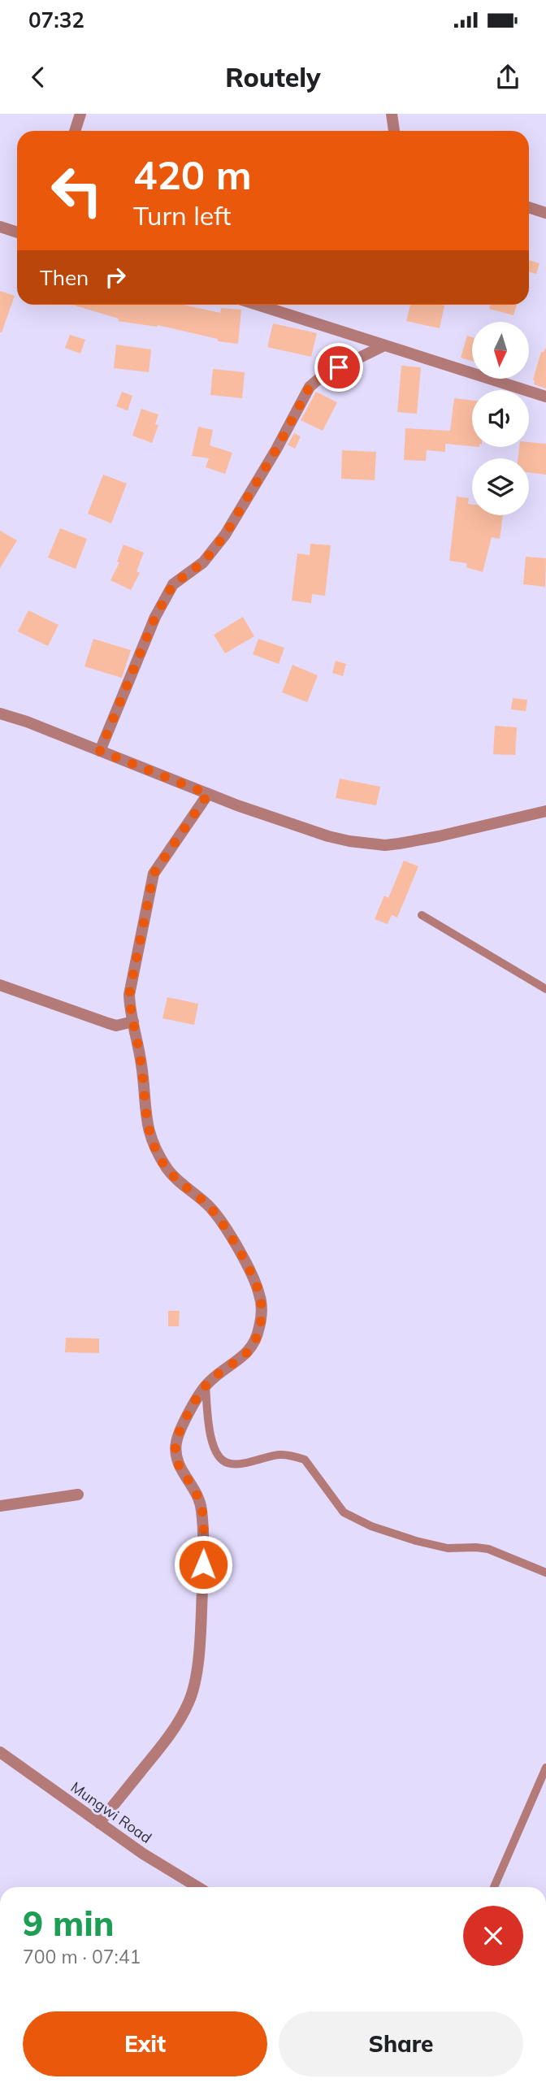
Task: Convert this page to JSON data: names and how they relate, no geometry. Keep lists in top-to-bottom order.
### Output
{
  "streets": {
    "street": ["Mungwi Road"]
  },
  "north": "bottom",
  "page": {
    "status": "07:32",
    "header": "Routely",
    "turn": ["420 m", "Turn left"],
    "then": "Then",
    "heading": ["9 min", "700 m · 07:41"],
    "buttons": ["Exit", "Share"]
  }
}
